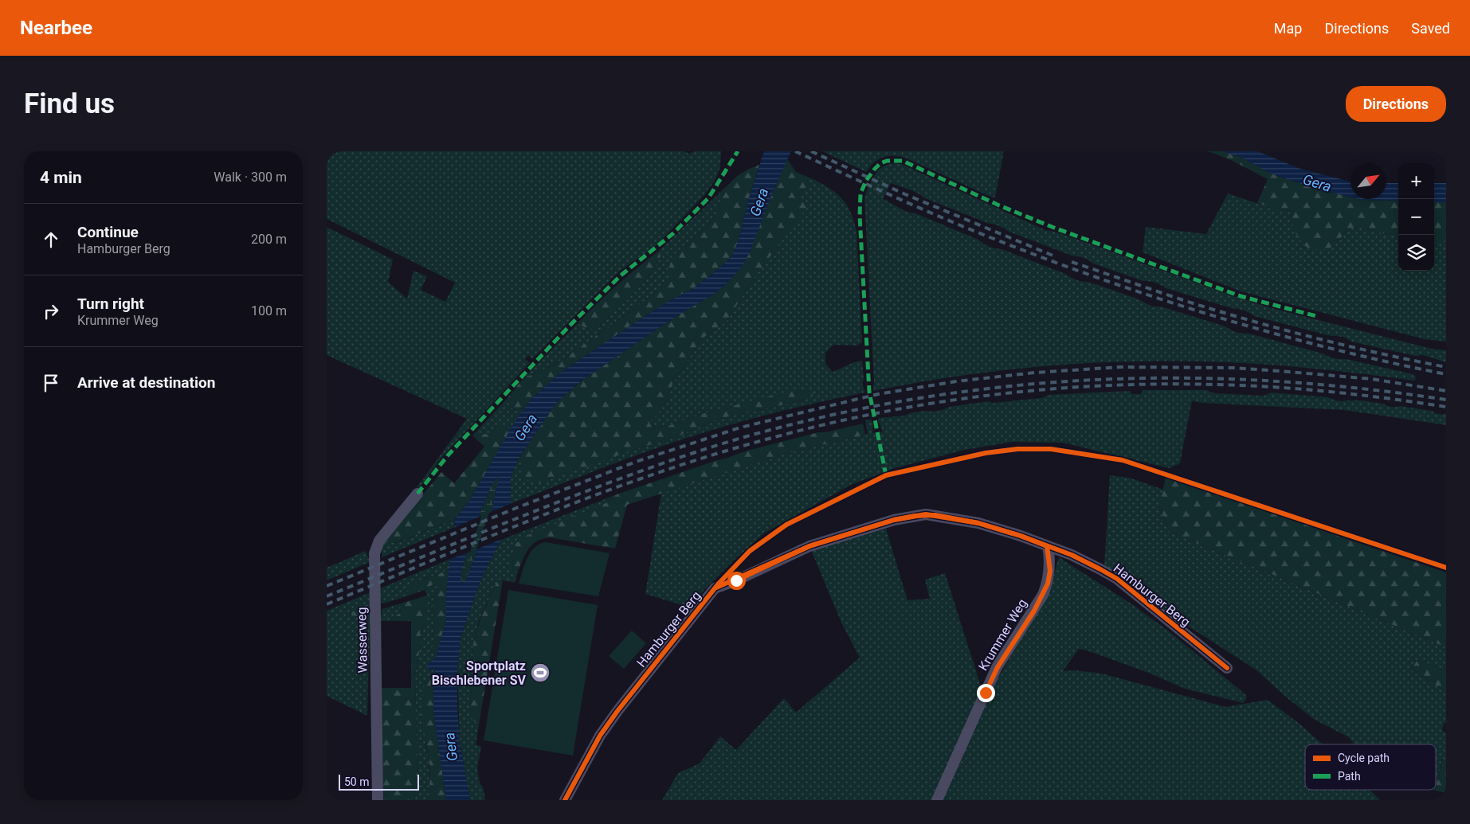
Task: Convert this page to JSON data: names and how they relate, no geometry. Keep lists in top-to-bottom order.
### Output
{
  "streets": {
    "street": ["Hamburger Berg", "Krummer Weg", "Wasserweg"]
  },
  "crossings": [
    ["Hamburger Berg", "Krummer Weg"]
  ],
  "water": ["Gera"],
  "places": {
    "sports": ["Sportplatz Bischlebener SV"]
  },
  "legend": ["Cycle path", "Path"],
  "scale_bar": "50 m",
  "north": "top right",
  "page": {
    "header": "Nearbee",
    "nav": ["Map", "Directions", "Saved"],
    "buttons": "Directions",
    "title": "Find us",
    "heading": ["4 min", "Walk · 300 m"],
    "map_buttons": ["+", "−"],
    "list": [
      ["Continue", "Hamburger Berg", "200 m"],
      ["Turn right", "Krummer Weg", "100 m"],
      "Arrive at destination"
    ],
    "scale": "50 m"
  }
}
